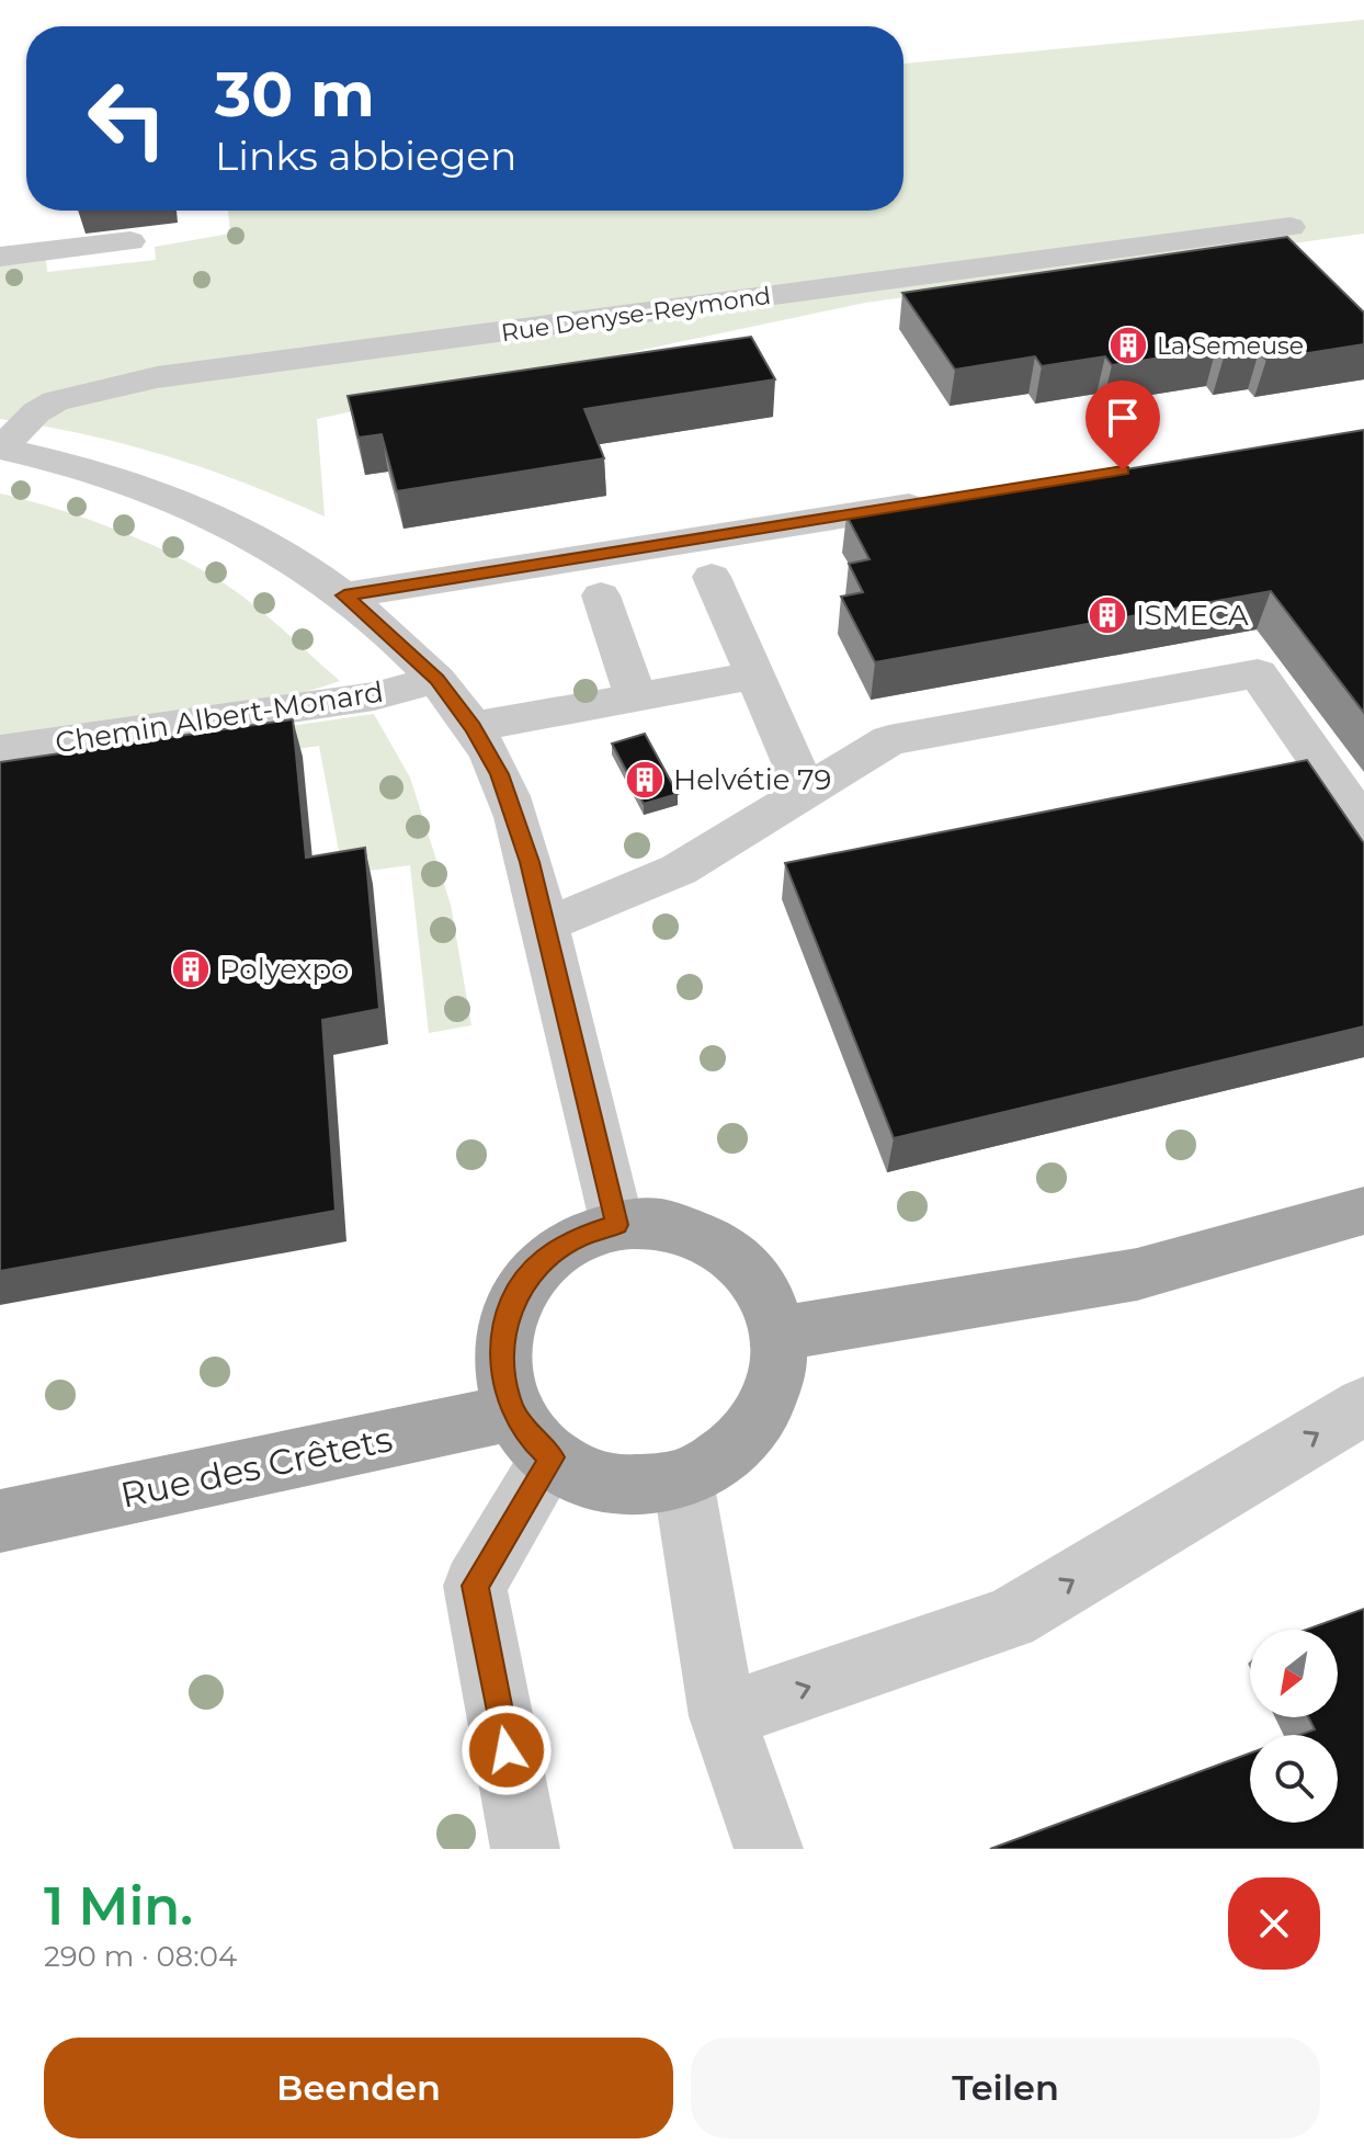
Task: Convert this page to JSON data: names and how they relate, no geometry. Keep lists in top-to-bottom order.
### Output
{
  "streets": {
    "main road": ["Rue des Crêtets"],
    "street": ["Rue Denyse-Reymond", "Chemin Albert-Monard"]
  },
  "places": {
    "building": [
      "La Semeuse",
      "ISMECA",
      "Helvétie 79",
      "Polyexpo"
    ]
  },
  "north": "bottom left",
  "page": {
    "turn": ["30 m", "Links abbiegen"],
    "heading": ["1 Min.", "290 m · 08:04"],
    "buttons": ["Beenden", "Teilen"]
  }
}
